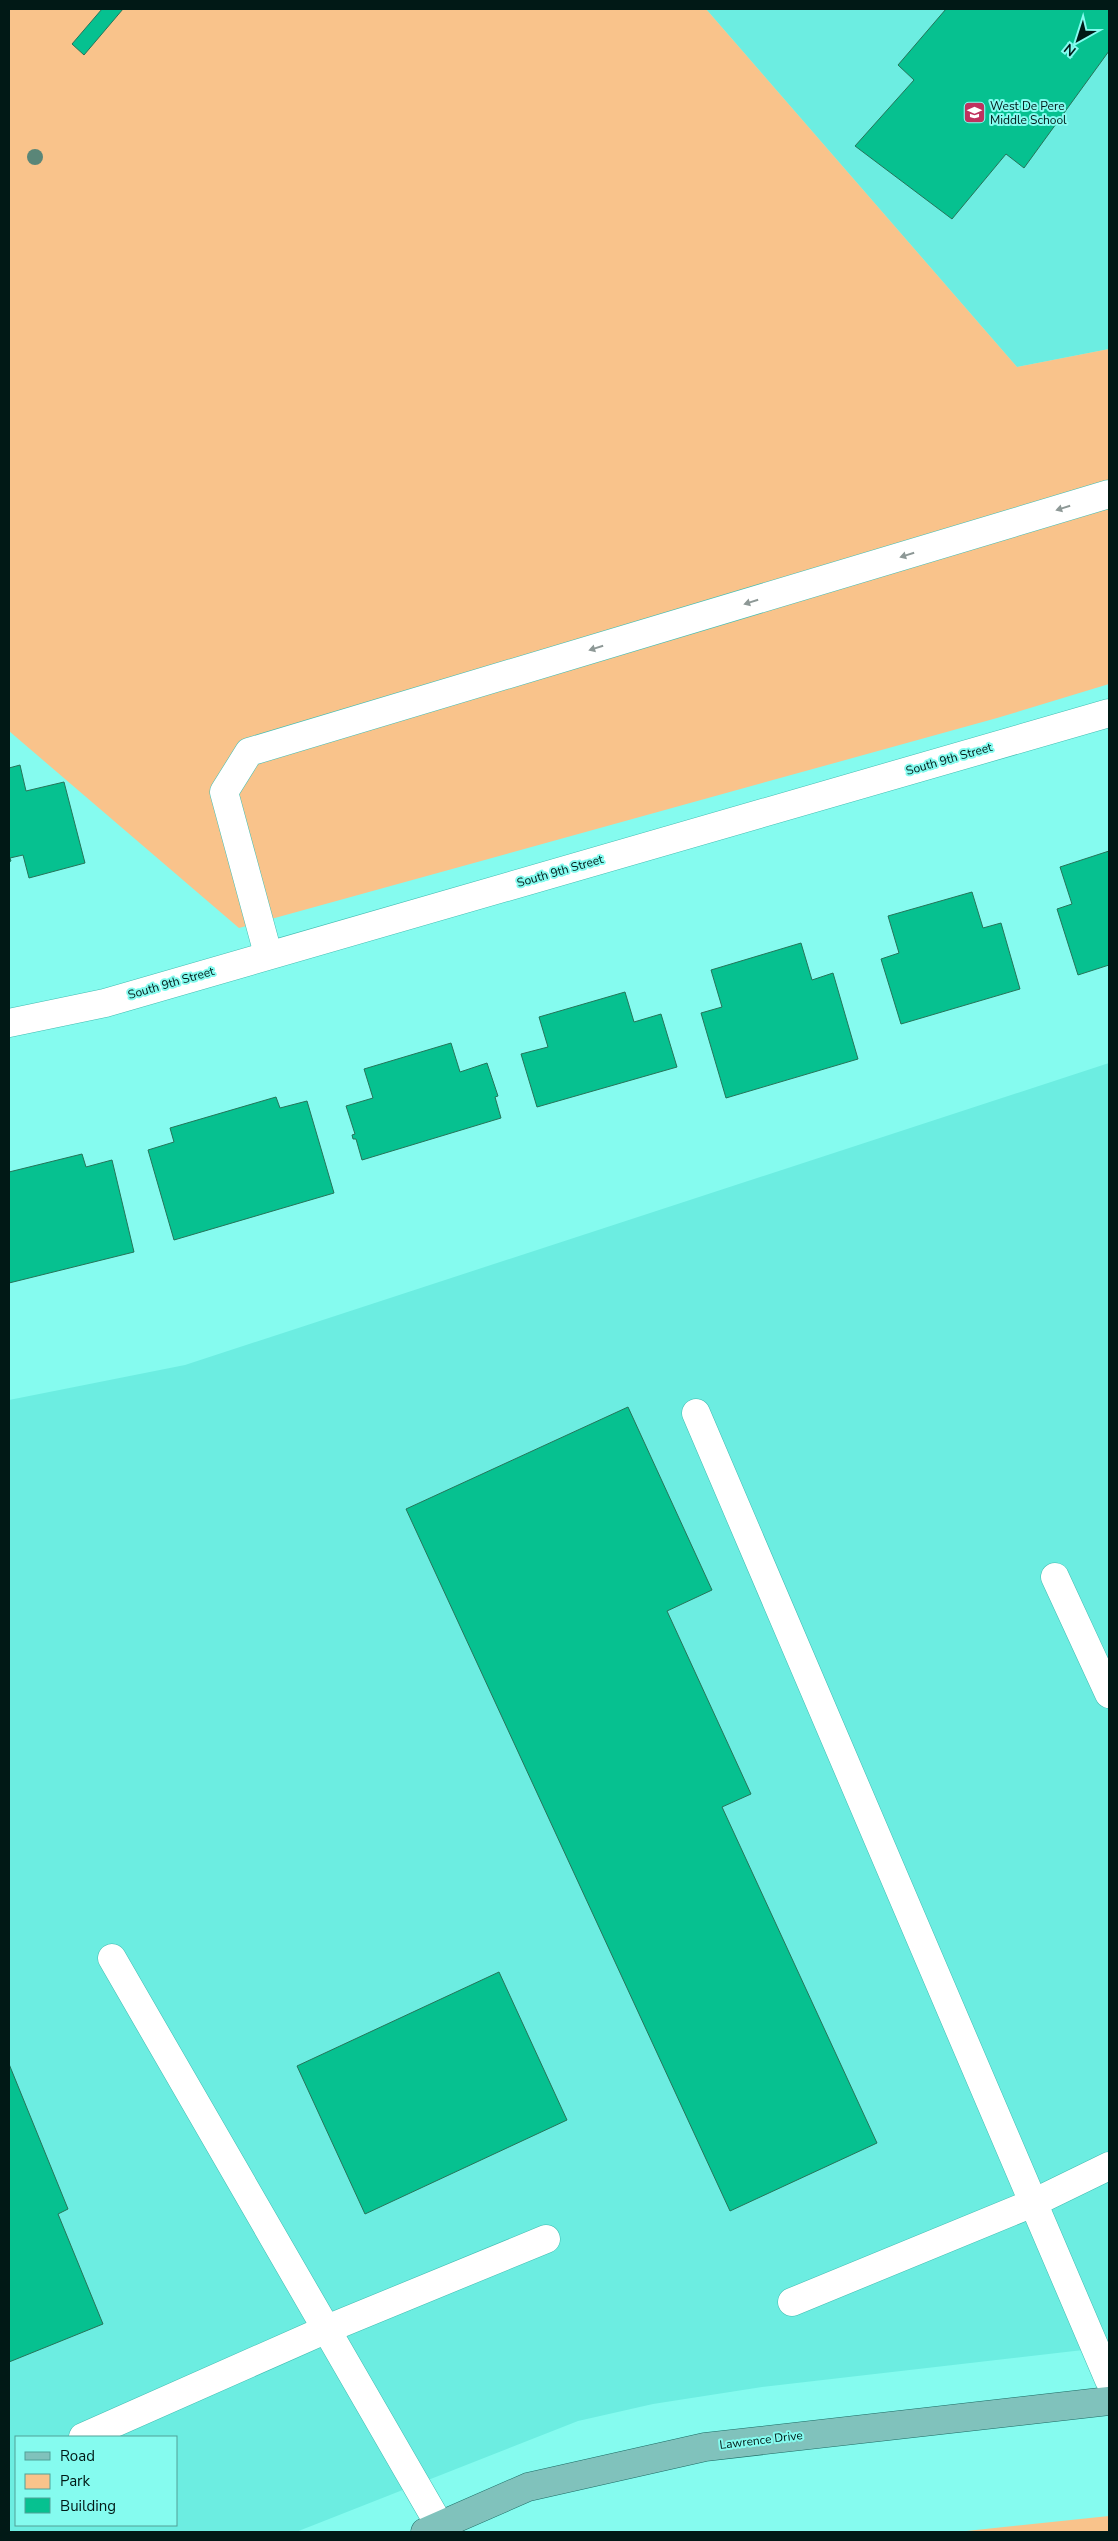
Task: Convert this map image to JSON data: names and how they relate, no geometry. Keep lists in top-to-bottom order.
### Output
{
  "streets": {
    "main road": ["Lawrence Drive"],
    "street": ["South 9th Street"]
  },
  "places": {
    "school or university": ["West De Pere Middle School"]
  },
  "legend": ["Road", "Park", "Building"],
  "north": "bottom left"
}
